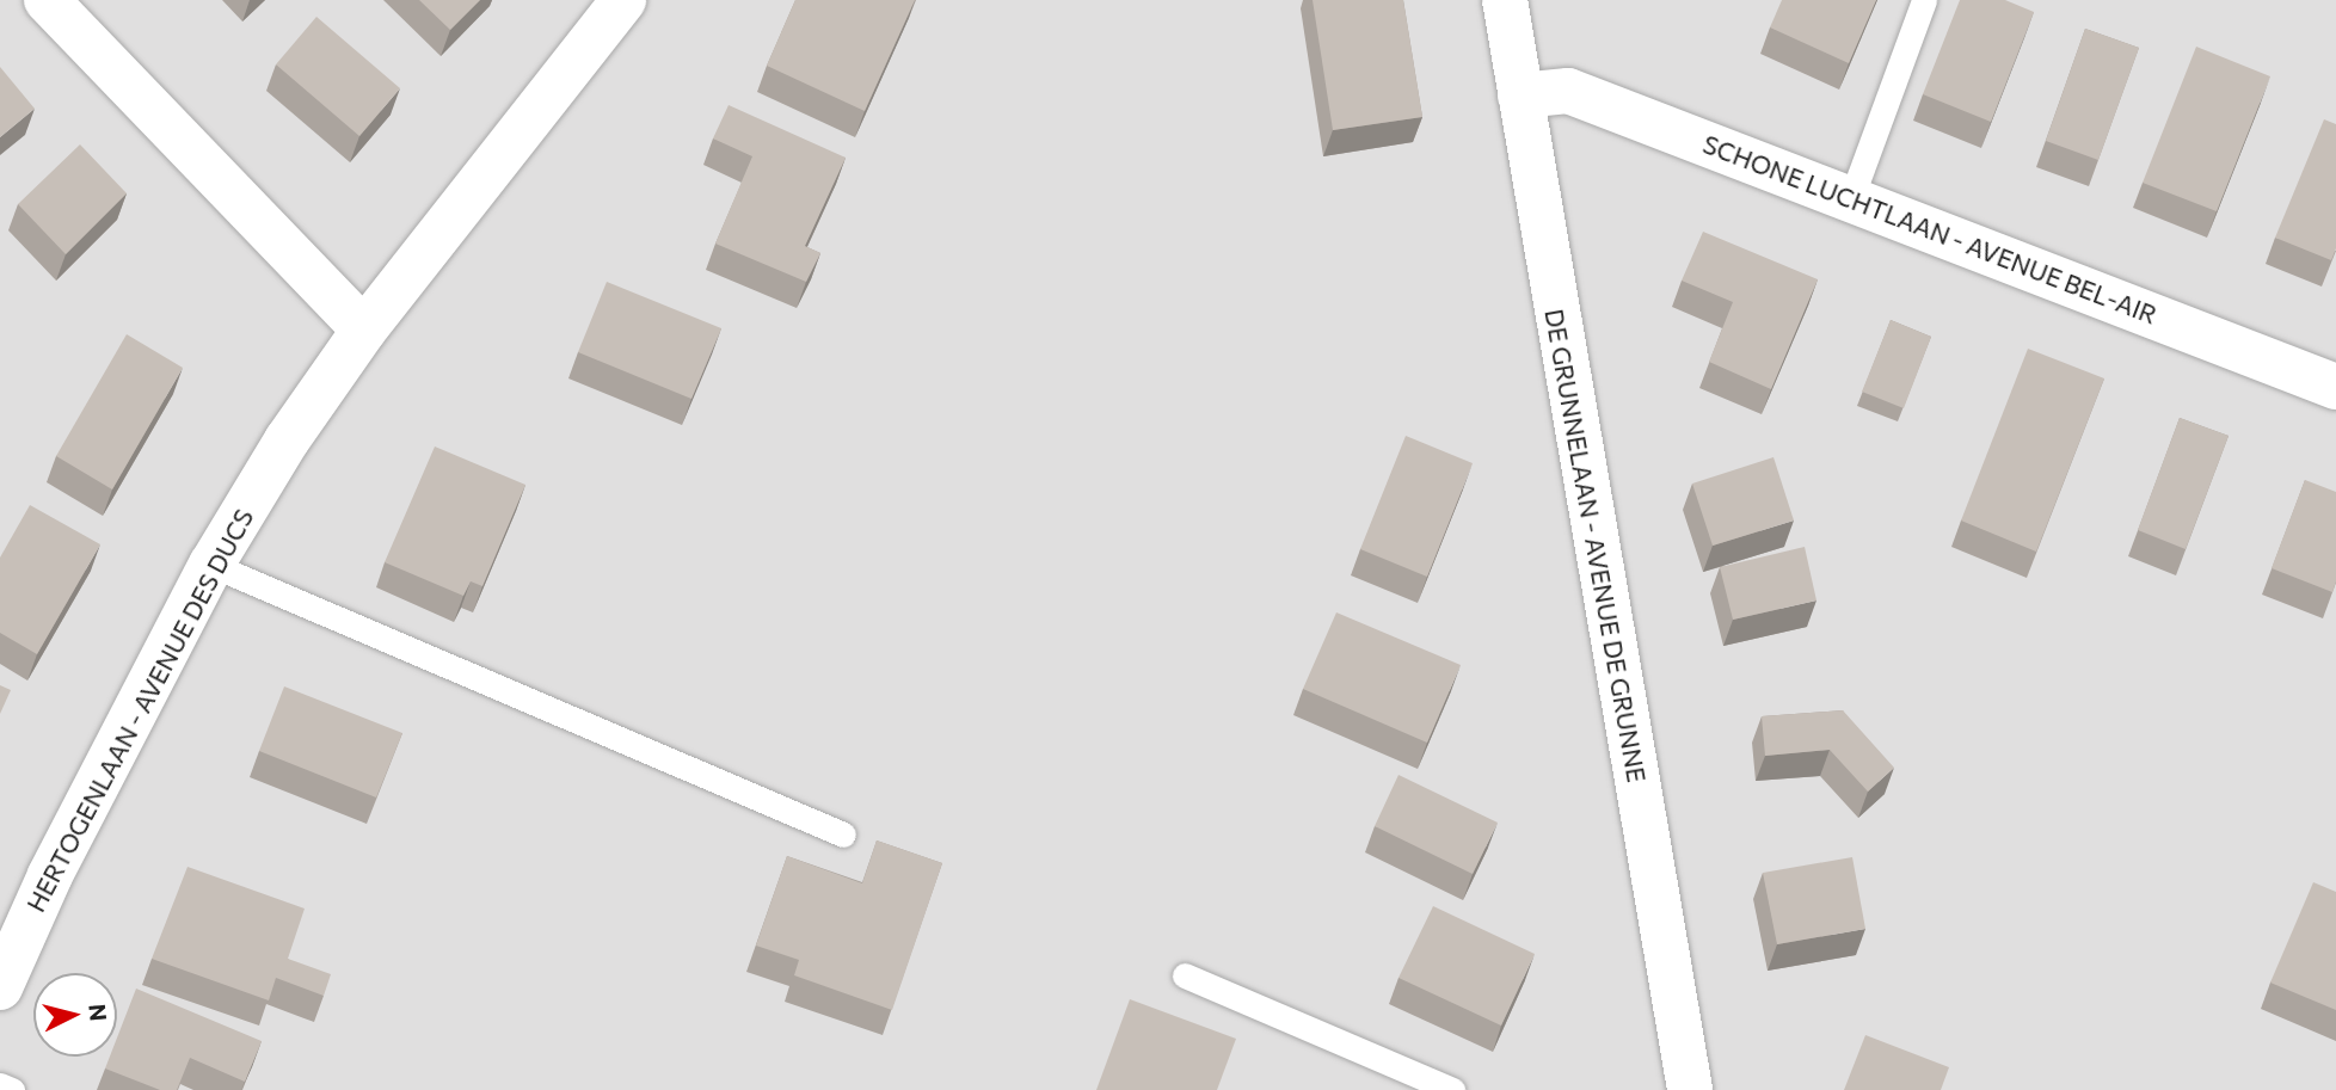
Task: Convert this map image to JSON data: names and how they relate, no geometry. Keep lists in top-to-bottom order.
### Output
{
  "streets": {
    "street": ["SCHONE LUCHTLAAN - AVENUE BEL-AIR", "DE GRUNNELAAN - AVENUE DE GRUNNE", "HERTOGENLAAN - AVENUE DES DUCS"]
  },
  "crossings": [
    ["SCHONE LUCHTLAAN - AVENUE BEL-AIR", "DE GRUNNELAAN - AVENUE DE GRUNNE"]
  ],
  "north": "right"
}
